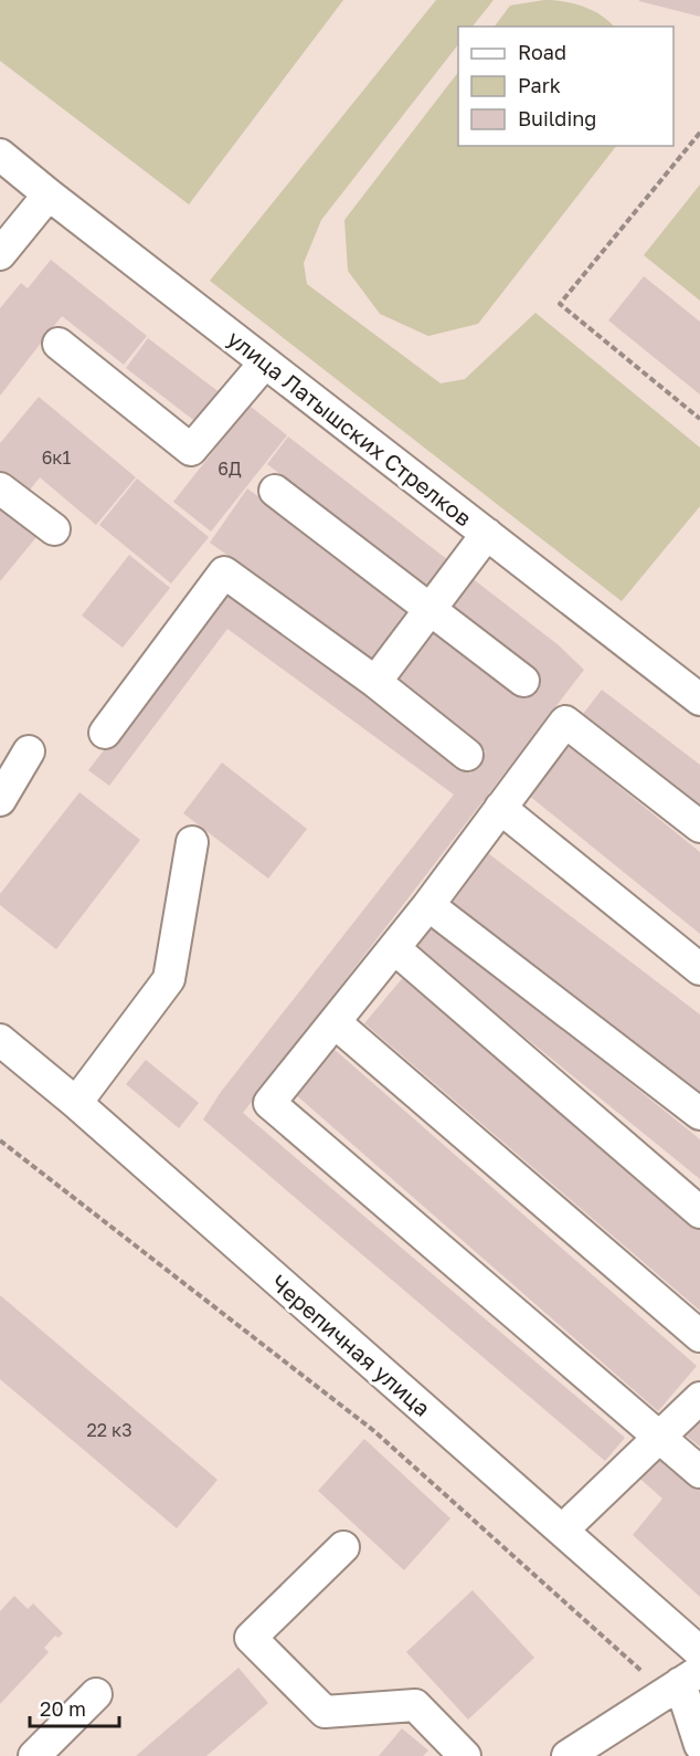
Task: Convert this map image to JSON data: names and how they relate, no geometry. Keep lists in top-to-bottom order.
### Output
{
  "streets": {
    "street": ["улица Латышских Стрелков", "Черепичная улица"]
  },
  "house_numbers": ["6к1", "6Д", "22 к3"],
  "legend": ["Road", "Park", "Building"],
  "scale_bar": "20 m"
}
